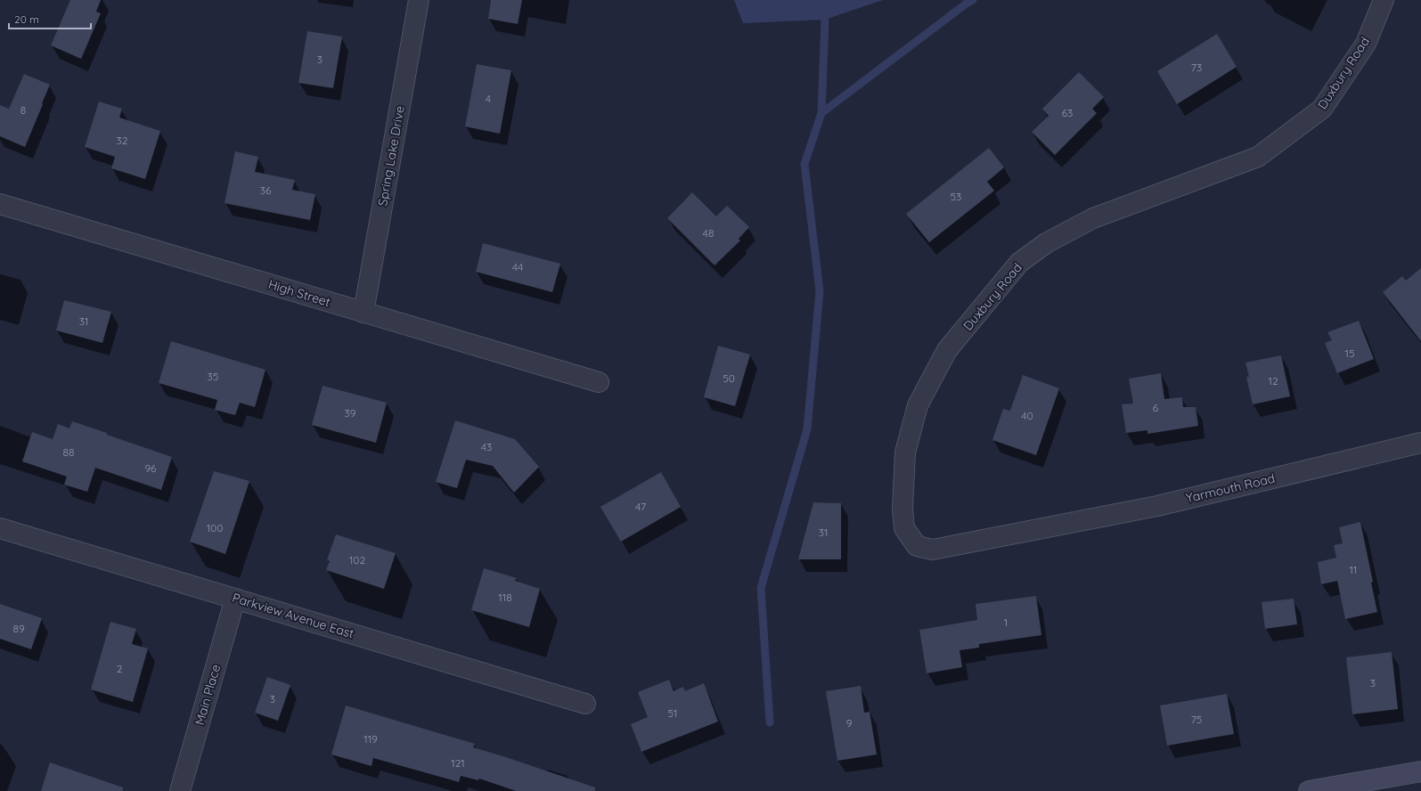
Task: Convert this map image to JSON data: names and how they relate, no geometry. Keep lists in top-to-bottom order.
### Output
{
  "streets": {
    "street": [
      "Duxbury Road",
      "Spring Lake Drive",
      "High Street",
      "Yarmouth Road",
      "Parkview Avenue East",
      "Main Place"
    ]
  },
  "crossings": [
    ["Duxbury Road", "Yarmouth Road"],
    ["Spring Lake Drive", "High Street"],
    ["Parkview Avenue East", "Main Place"]
  ],
  "house_numbers": [
    "3",
    "73",
    "4",
    "8",
    "63",
    "32",
    "36",
    "53",
    "48",
    "44",
    "31",
    "15",
    "35",
    "50",
    "12",
    "6",
    "39",
    "40",
    "43",
    "88",
    "96",
    "47",
    "100",
    "31",
    "102",
    "11",
    "118",
    "1",
    "89",
    "2",
    "3",
    "3",
    "51",
    "75",
    "9",
    "119",
    "121"
  ],
  "scale_bar": "20 m"
}
